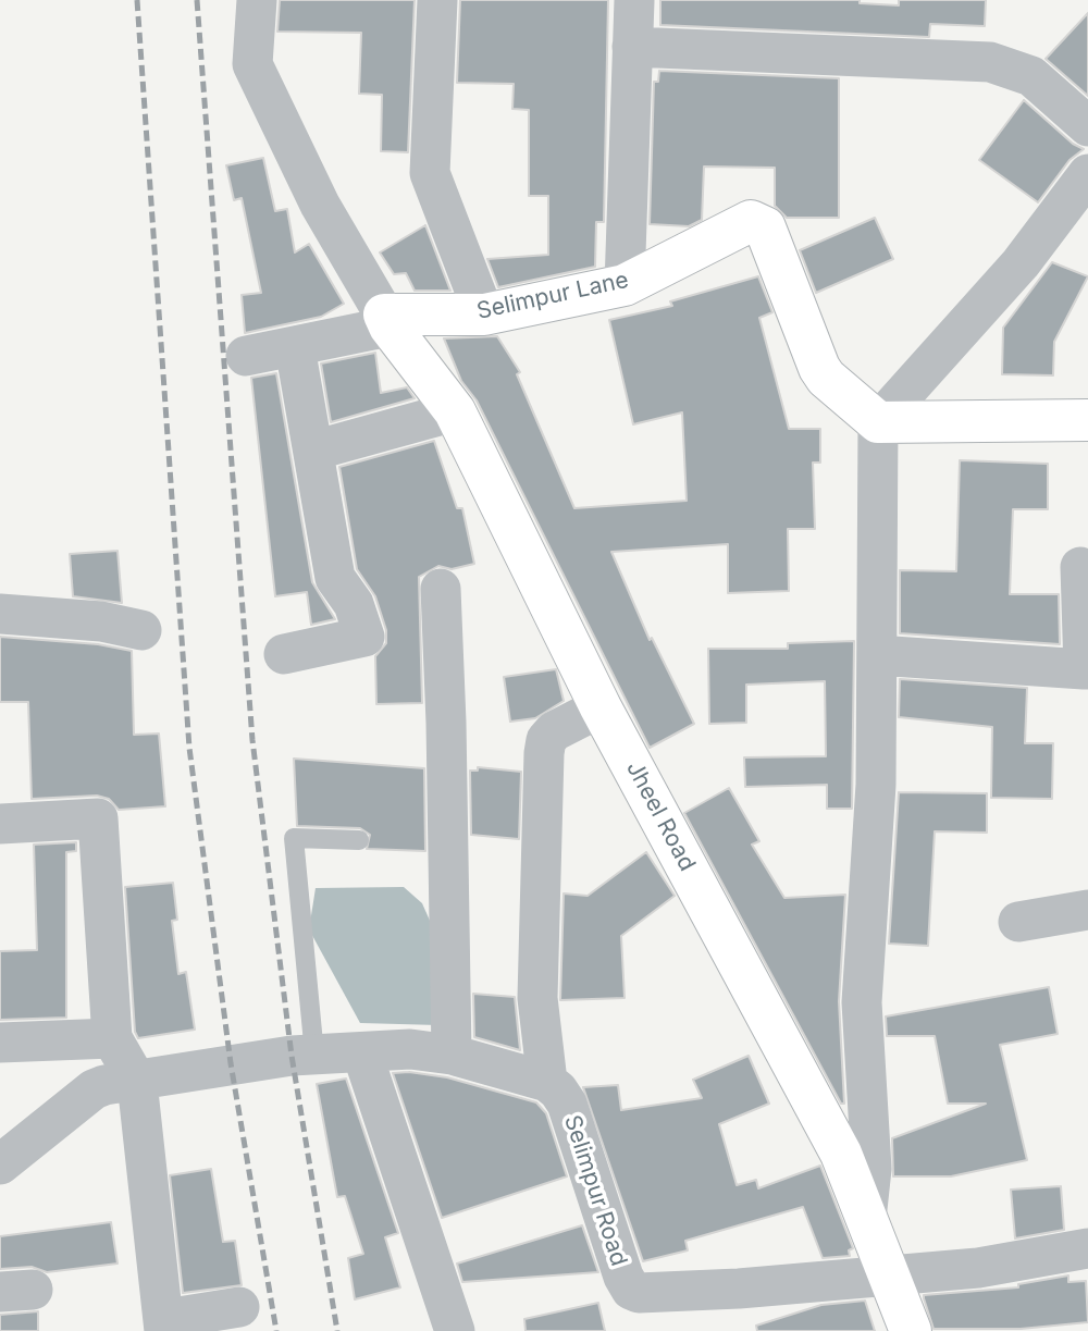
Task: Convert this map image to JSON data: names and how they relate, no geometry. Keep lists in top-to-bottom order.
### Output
{
  "streets": {
    "street": ["Selimpur Lane", "Jheel Road", "Selimpur Road"]
  },
  "crossings": [
    ["Selimpur Lane", "Jheel Road"],
    ["Jheel Road", "Selimpur Road"]
  ]
}
